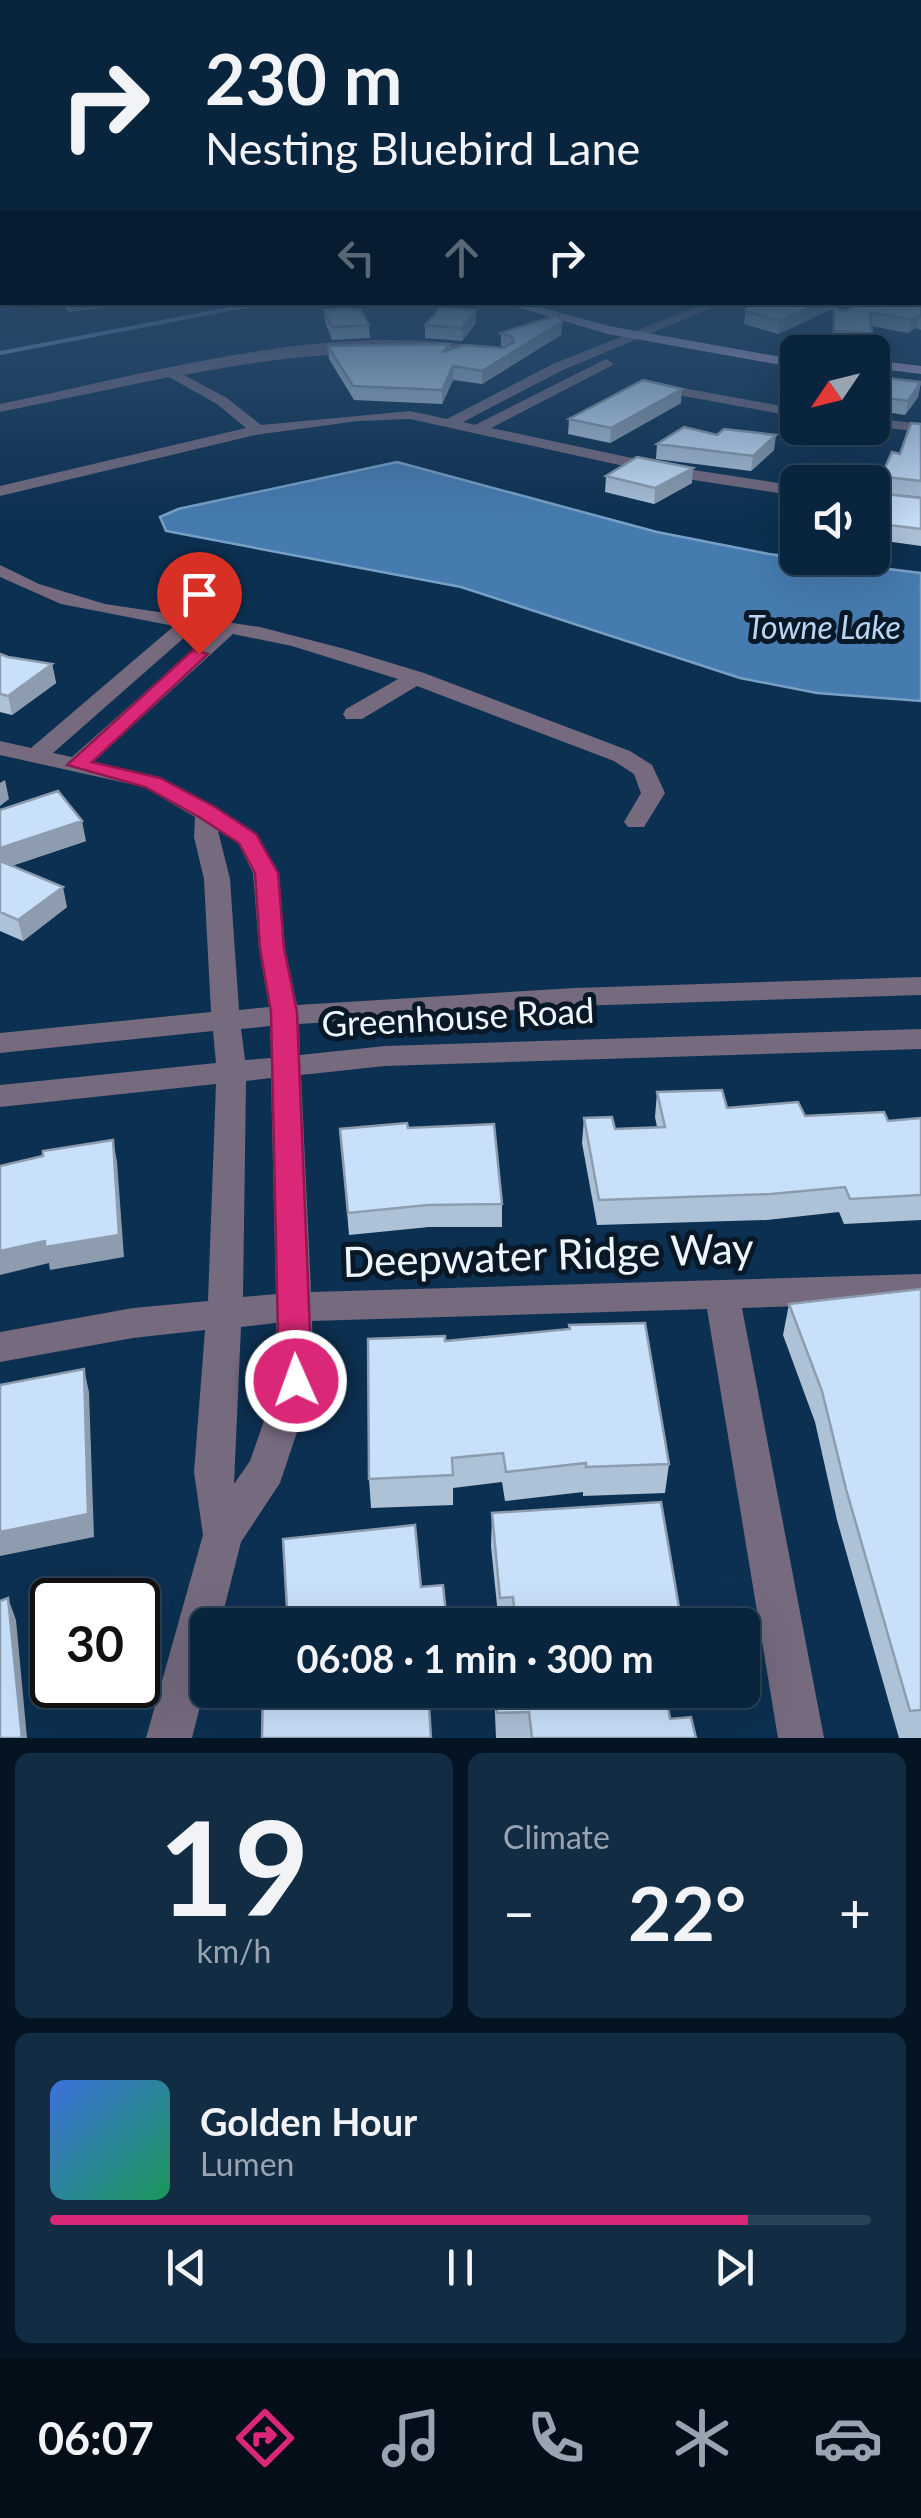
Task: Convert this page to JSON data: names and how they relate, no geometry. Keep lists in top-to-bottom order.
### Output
{
  "streets": {
    "street": ["Greenhouse Road", "Deepwater Ridge Way"]
  },
  "water": ["Towne Lake"],
  "north": "bottom left",
  "page": {
    "turn": ["230 m", "Nesting Bluebird Lane"],
    "limit": "30",
    "trip": "06:08 · 1 min · 300 m",
    "tile": [
      ["19", "km/h"],
      "Climate"
    ],
    "heat": ["−", "22°", "+"],
    "song": ["Golden Hour", "Lumen"],
    "tabs": "06:07"
  }
}
